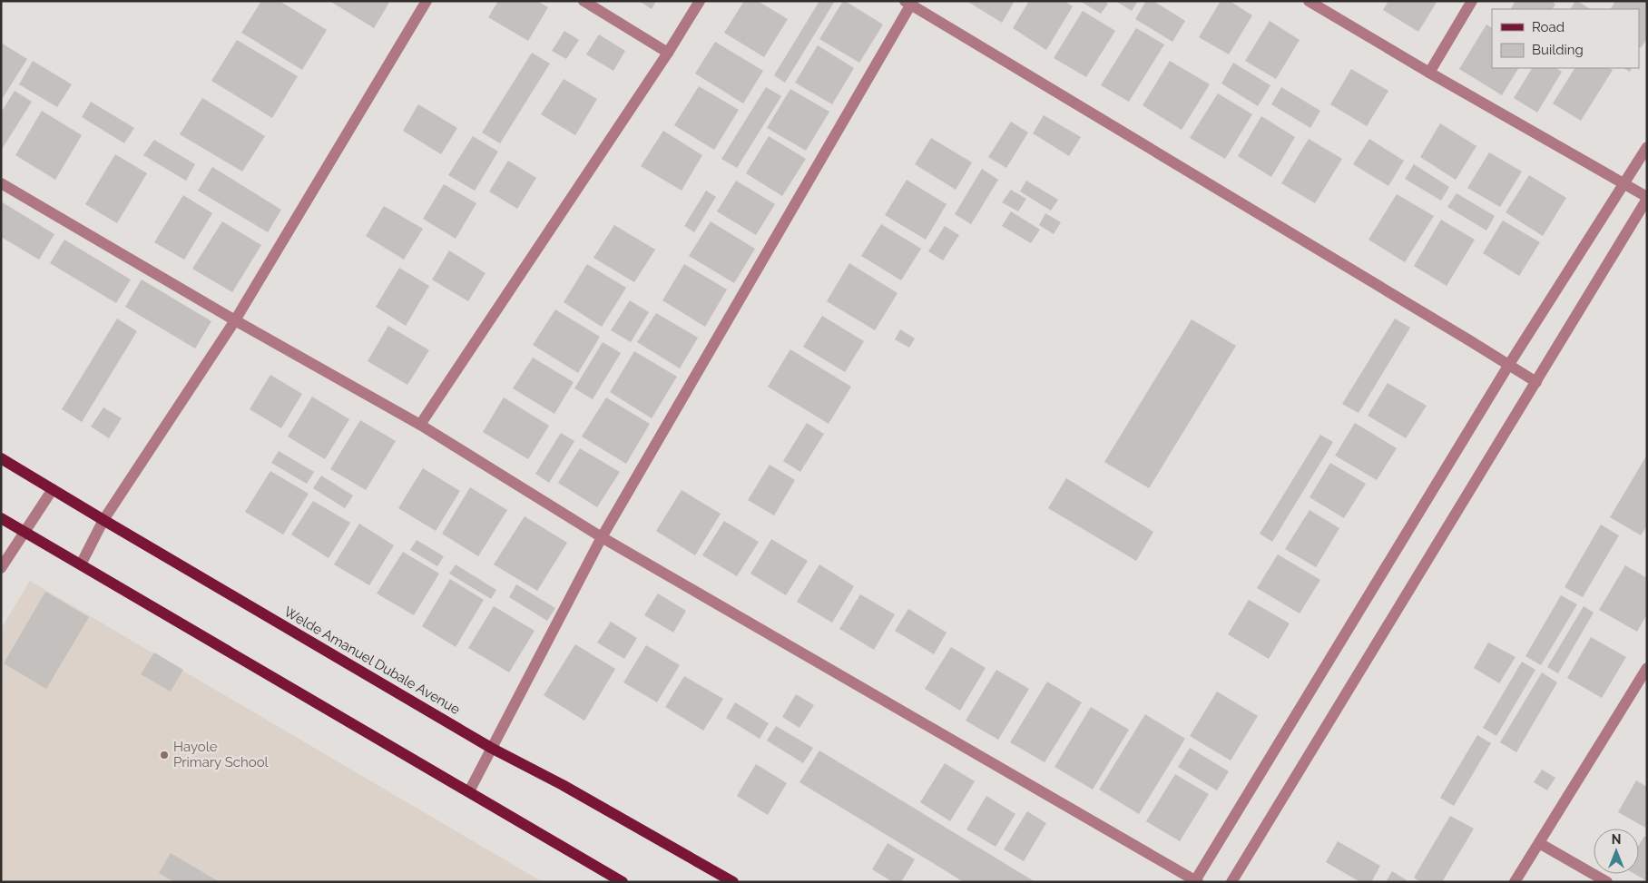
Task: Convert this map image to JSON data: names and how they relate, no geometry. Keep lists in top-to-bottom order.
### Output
{
  "streets": {
    "main road": ["Welde Amanuel Dubale Avenue"]
  },
  "places": ["Hayole Primary School"],
  "legend": ["Road", "Building"],
  "north": "top"
}
